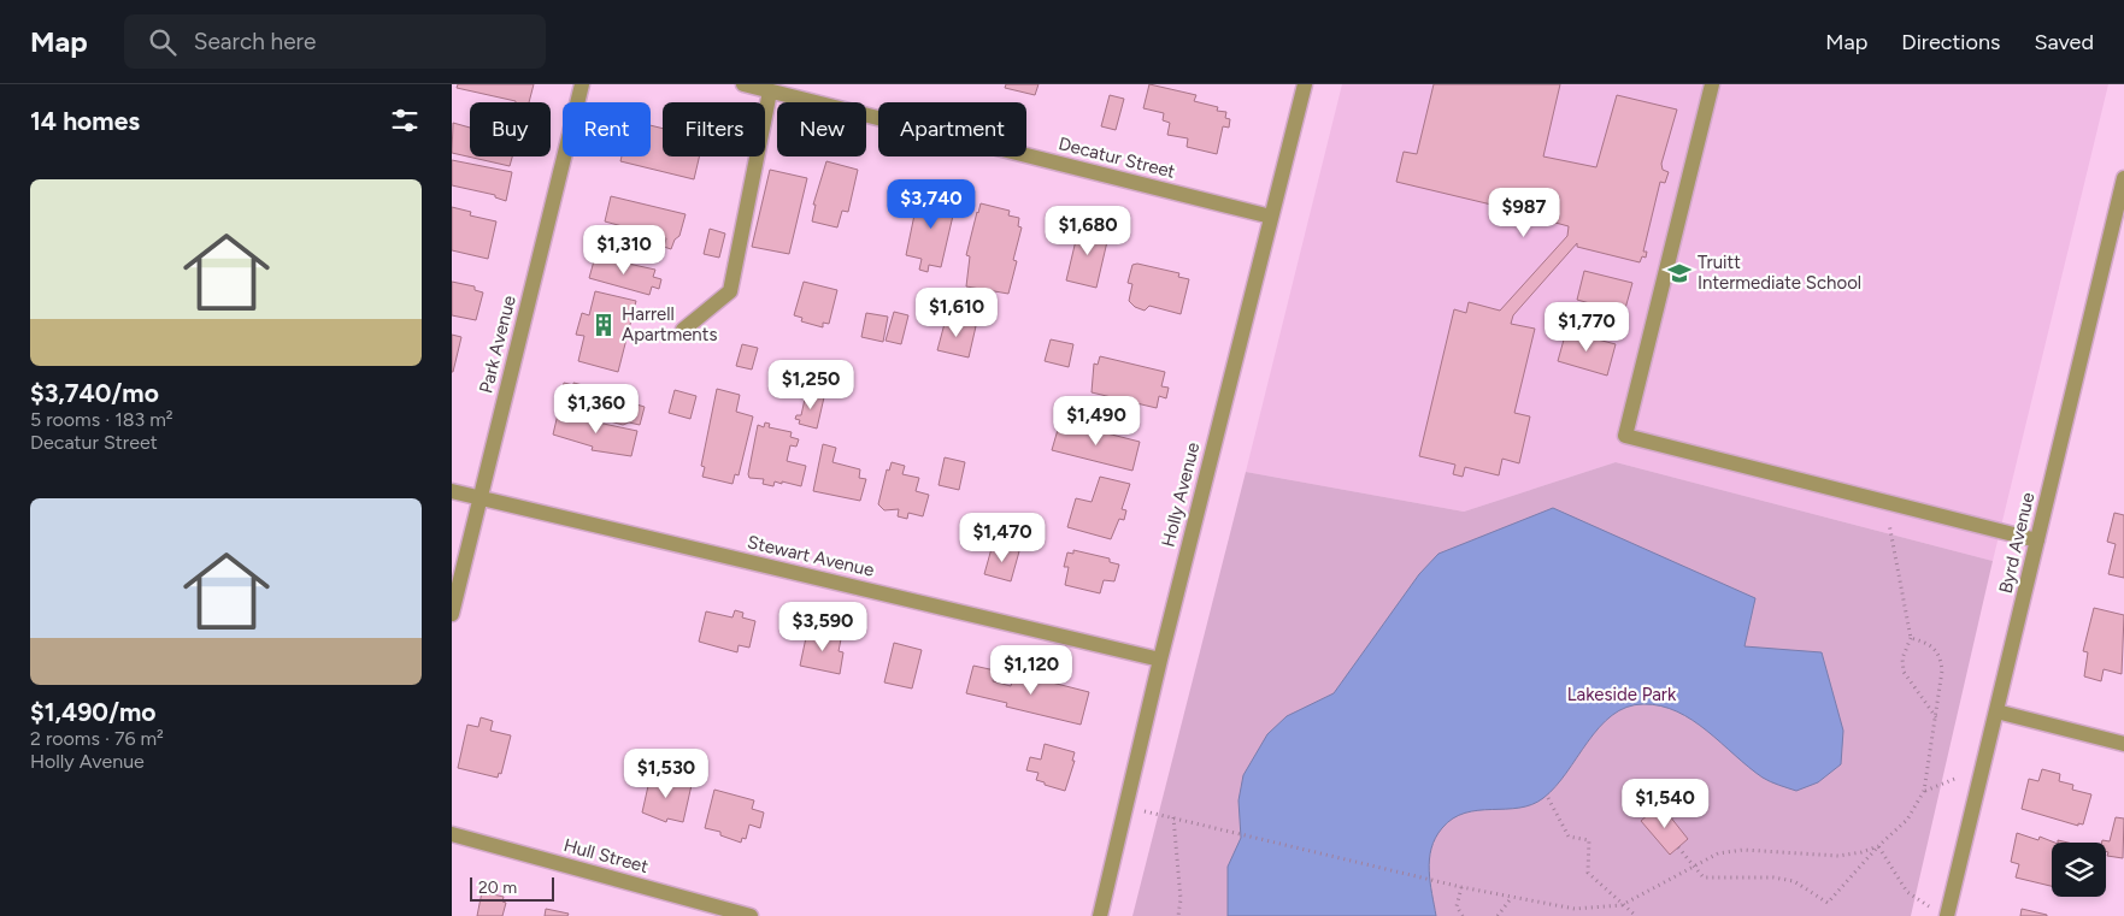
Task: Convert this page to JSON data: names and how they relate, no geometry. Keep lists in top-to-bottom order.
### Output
{
  "streets": {
    "street": [
      "Decatur Street",
      "Park Avenue",
      "Holly Avenue",
      "Byrd Avenue",
      "Stewart Avenue",
      "Hull Street"
    ]
  },
  "crossings": [
    ["Decatur Street", "Holly Avenue"],
    ["Park Avenue", "Stewart Avenue"],
    ["Holly Avenue", "Stewart Avenue"]
  ],
  "parks": ["Lakeside Park"],
  "places": {
    "school or university": ["Truitt Intermediate School"],
    "building": ["Harrell Apartments"]
  },
  "scale_bar": "20 m",
  "page": {
    "header": "Map",
    "search": "Search here",
    "nav": ["Map", "Directions", "Saved"],
    "heading": "14 homes",
    "chip": [
      "Buy",
      "Rent",
      "Filters",
      "New",
      "Apartment"
    ],
    "list": [
      {
        "name": "$3,740/mo",
        "note": "5 rooms · 183 m² · Decatur Street"
      },
      {
        "name": "$1,490/mo",
        "note": "2 rooms · 76 m² · Holly Avenue"
      }
    ],
    "price": [
      "$3,740",
      "$987",
      "$1,680",
      "$1,310",
      "$1,610",
      "$1,770",
      "$1,250",
      "$1,360",
      "$1,490",
      "$1,470",
      "$3,590",
      "$1,120",
      "$1,530",
      "$1,540"
    ],
    "scale": "20 m"
  }
}
